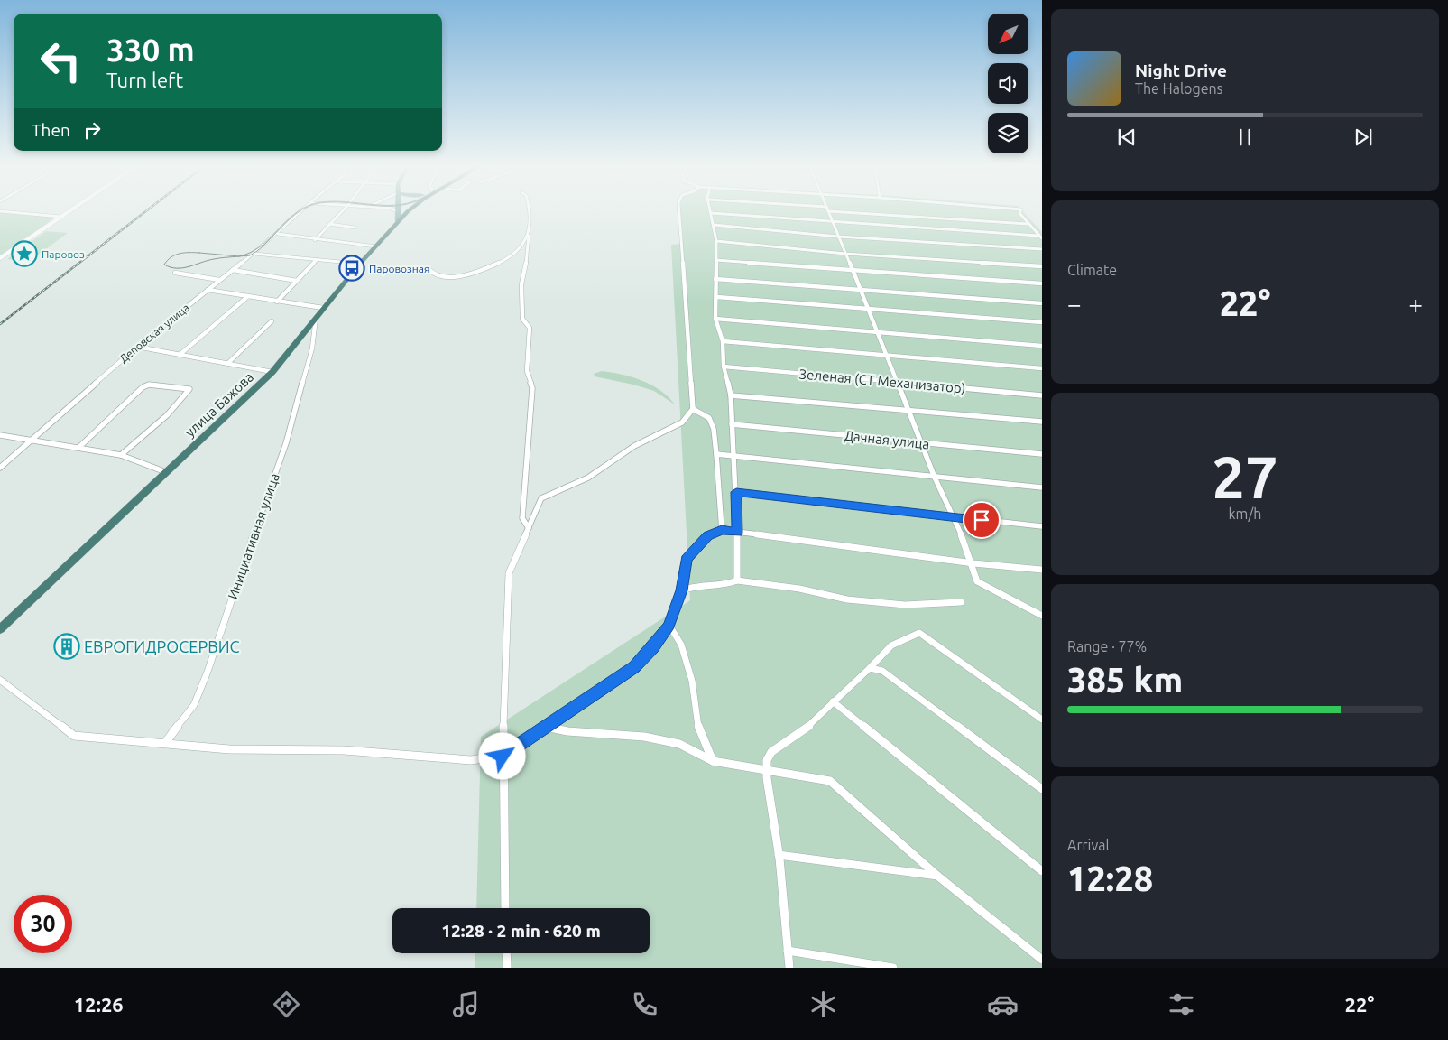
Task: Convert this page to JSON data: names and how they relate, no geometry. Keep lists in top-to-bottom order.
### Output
{
  "streets": {
    "highway": ["улица Бажова"],
    "street": [
      "Деповская улица",
      "Зеленая (СТ Механизатор)",
      "Дачная улица",
      "Инициативная улица"
    ]
  },
  "crossings": [
    ["улица Бажова", "Инициативная улица"]
  ],
  "places": {
    "place": ["Паровоз"],
    "bus stop": ["Паровозная"],
    "building": ["ЕВРОГИДРОСЕРВИС"]
  },
  "north": "bottom left",
  "page": {
    "turn": ["330 m", "Turn left"],
    "song": ["Night Drive", "The Halogens"],
    "then": "Then",
    "tile": [
      "Climate",
      ["27", "km/h"],
      ["Range · 77%", "385 km"],
      ["Arrival", "12:28"]
    ],
    "heat": ["−", "22°", "+"],
    "limit": "30",
    "trip": "12:28 · 2 min · 620 m",
    "tabs": ["12:26", "22°"]
  }
}
